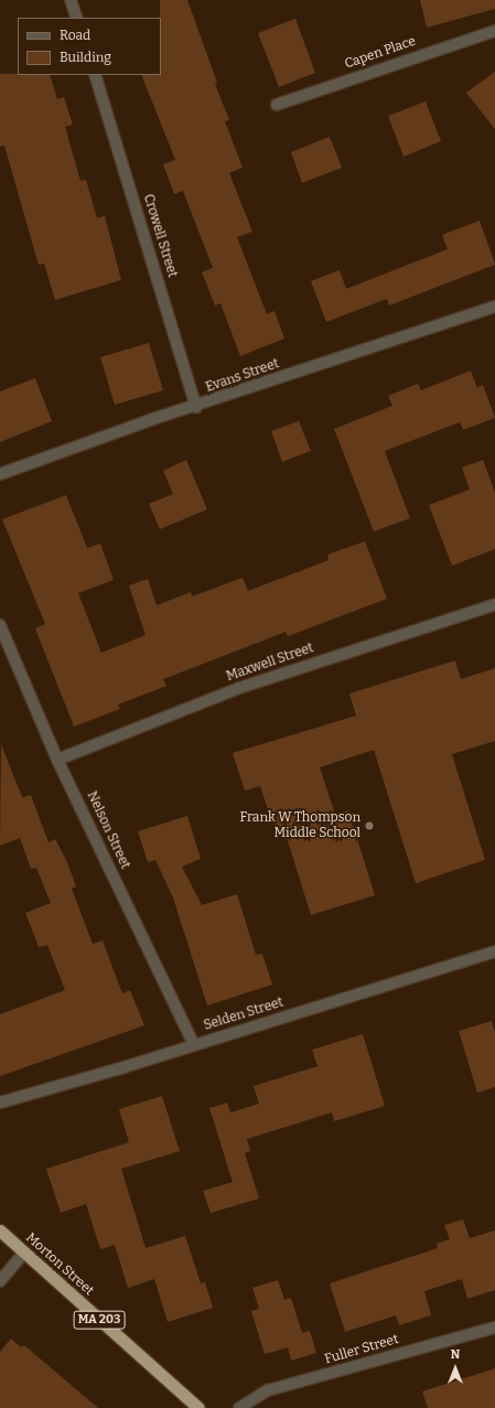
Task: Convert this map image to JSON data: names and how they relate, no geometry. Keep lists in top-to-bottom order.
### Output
{
  "streets": {
    "highway": ["Morton Street", "MA 203"],
    "street": [
      "Capen Place",
      "Crowell Street",
      "Evans Street",
      "Maxwell Street",
      "Nelson Street",
      "Selden Street",
      "Fuller Street"
    ]
  },
  "crossings": [
    ["Crowell Street", "Evans Street"],
    ["Maxwell Street", "Nelson Street"],
    ["Nelson Street", "Selden Street"]
  ],
  "places": ["Frank W Thompson Middle School"],
  "legend": ["Road", "Building"],
  "north": "top"
}
